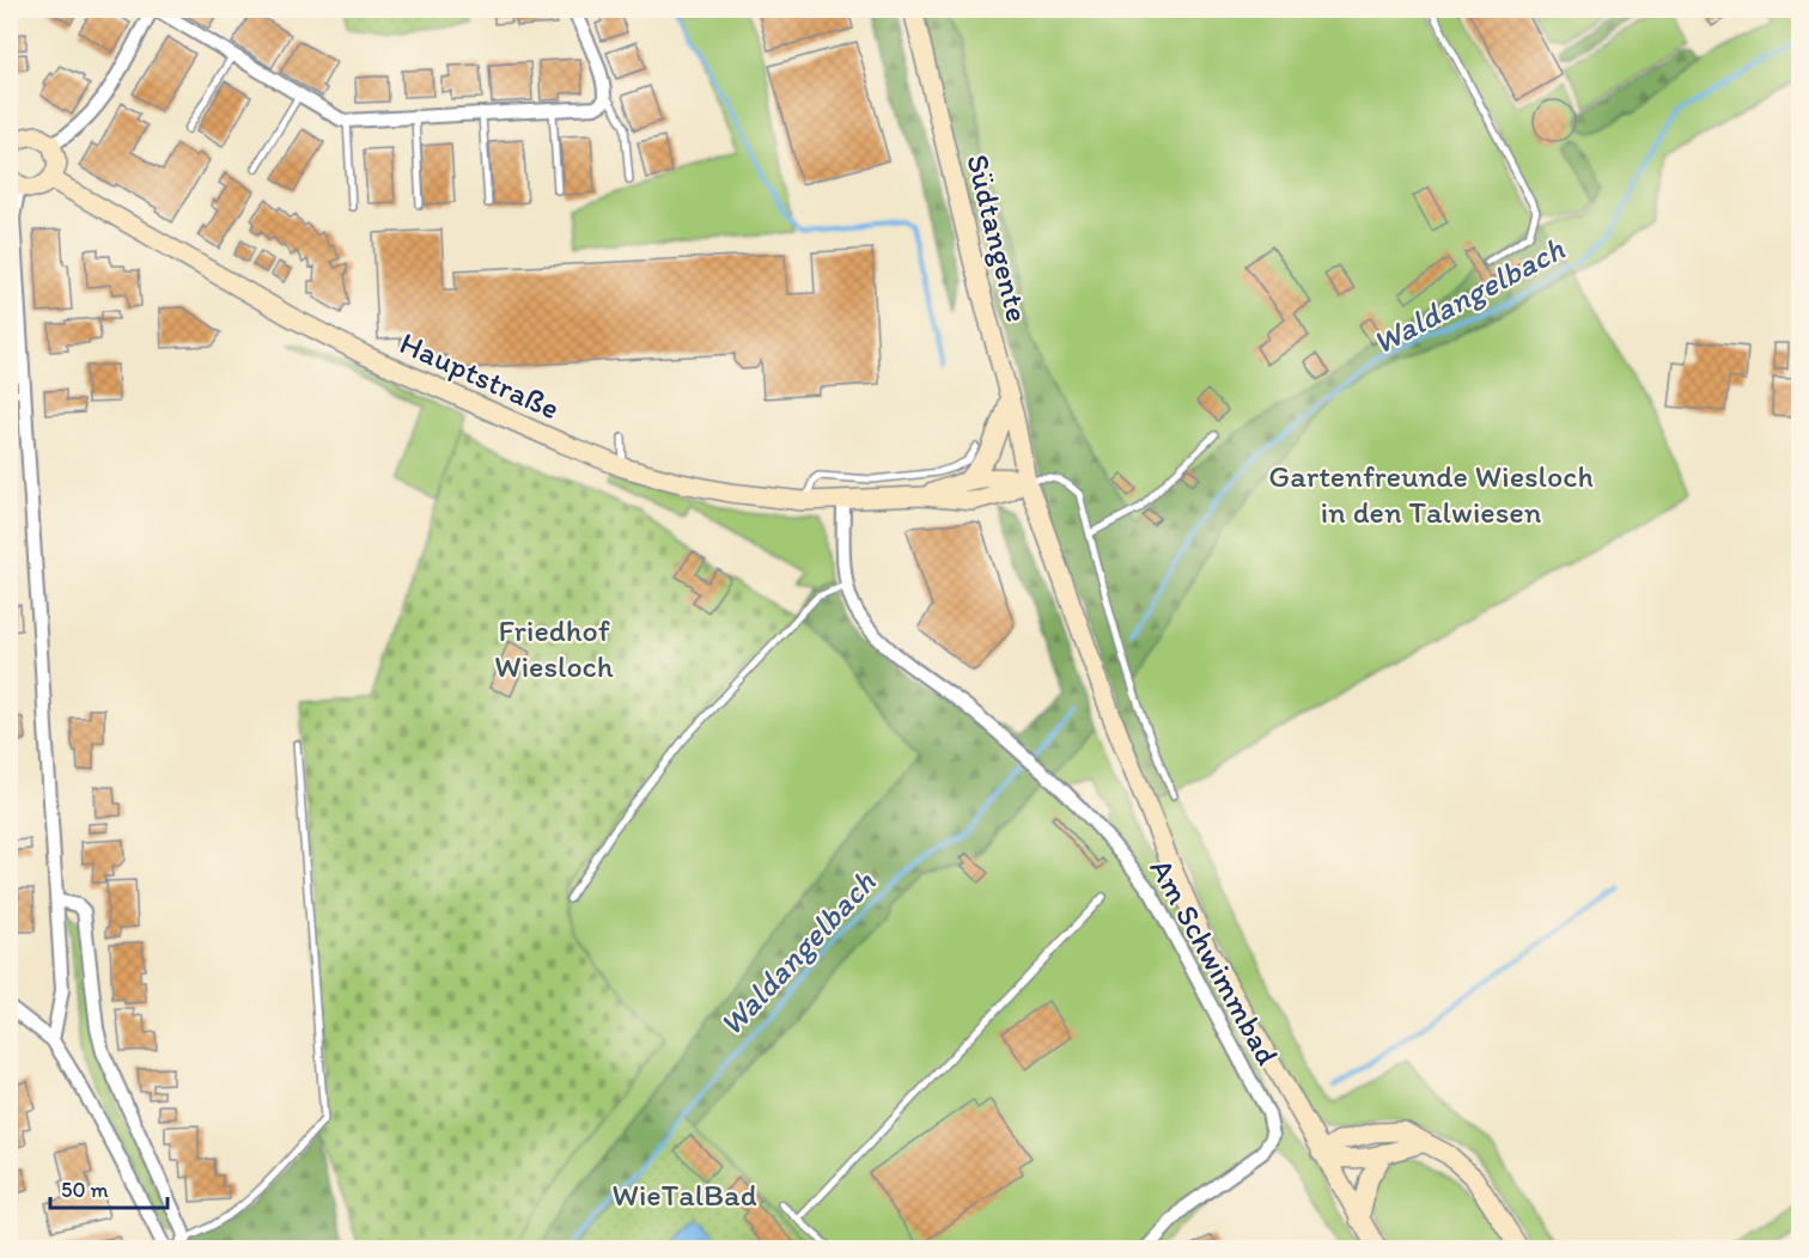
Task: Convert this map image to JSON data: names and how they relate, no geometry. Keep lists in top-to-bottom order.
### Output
{
  "streets": {
    "main road": ["Südtangente", "Hauptstraße"],
    "street": ["Am Schwimmbad"]
  },
  "crossings": [
    ["Südtangente", "Hauptstraße"],
    ["Hauptstraße", "Am Schwimmbad"]
  ],
  "water": ["Waldangelbach"],
  "parks": ["Gartenfreunde Wiesloch in den Talwiesen", "Friedhof Wiesloch", "WieTalBad"],
  "scale_bar": "50 m"
}
